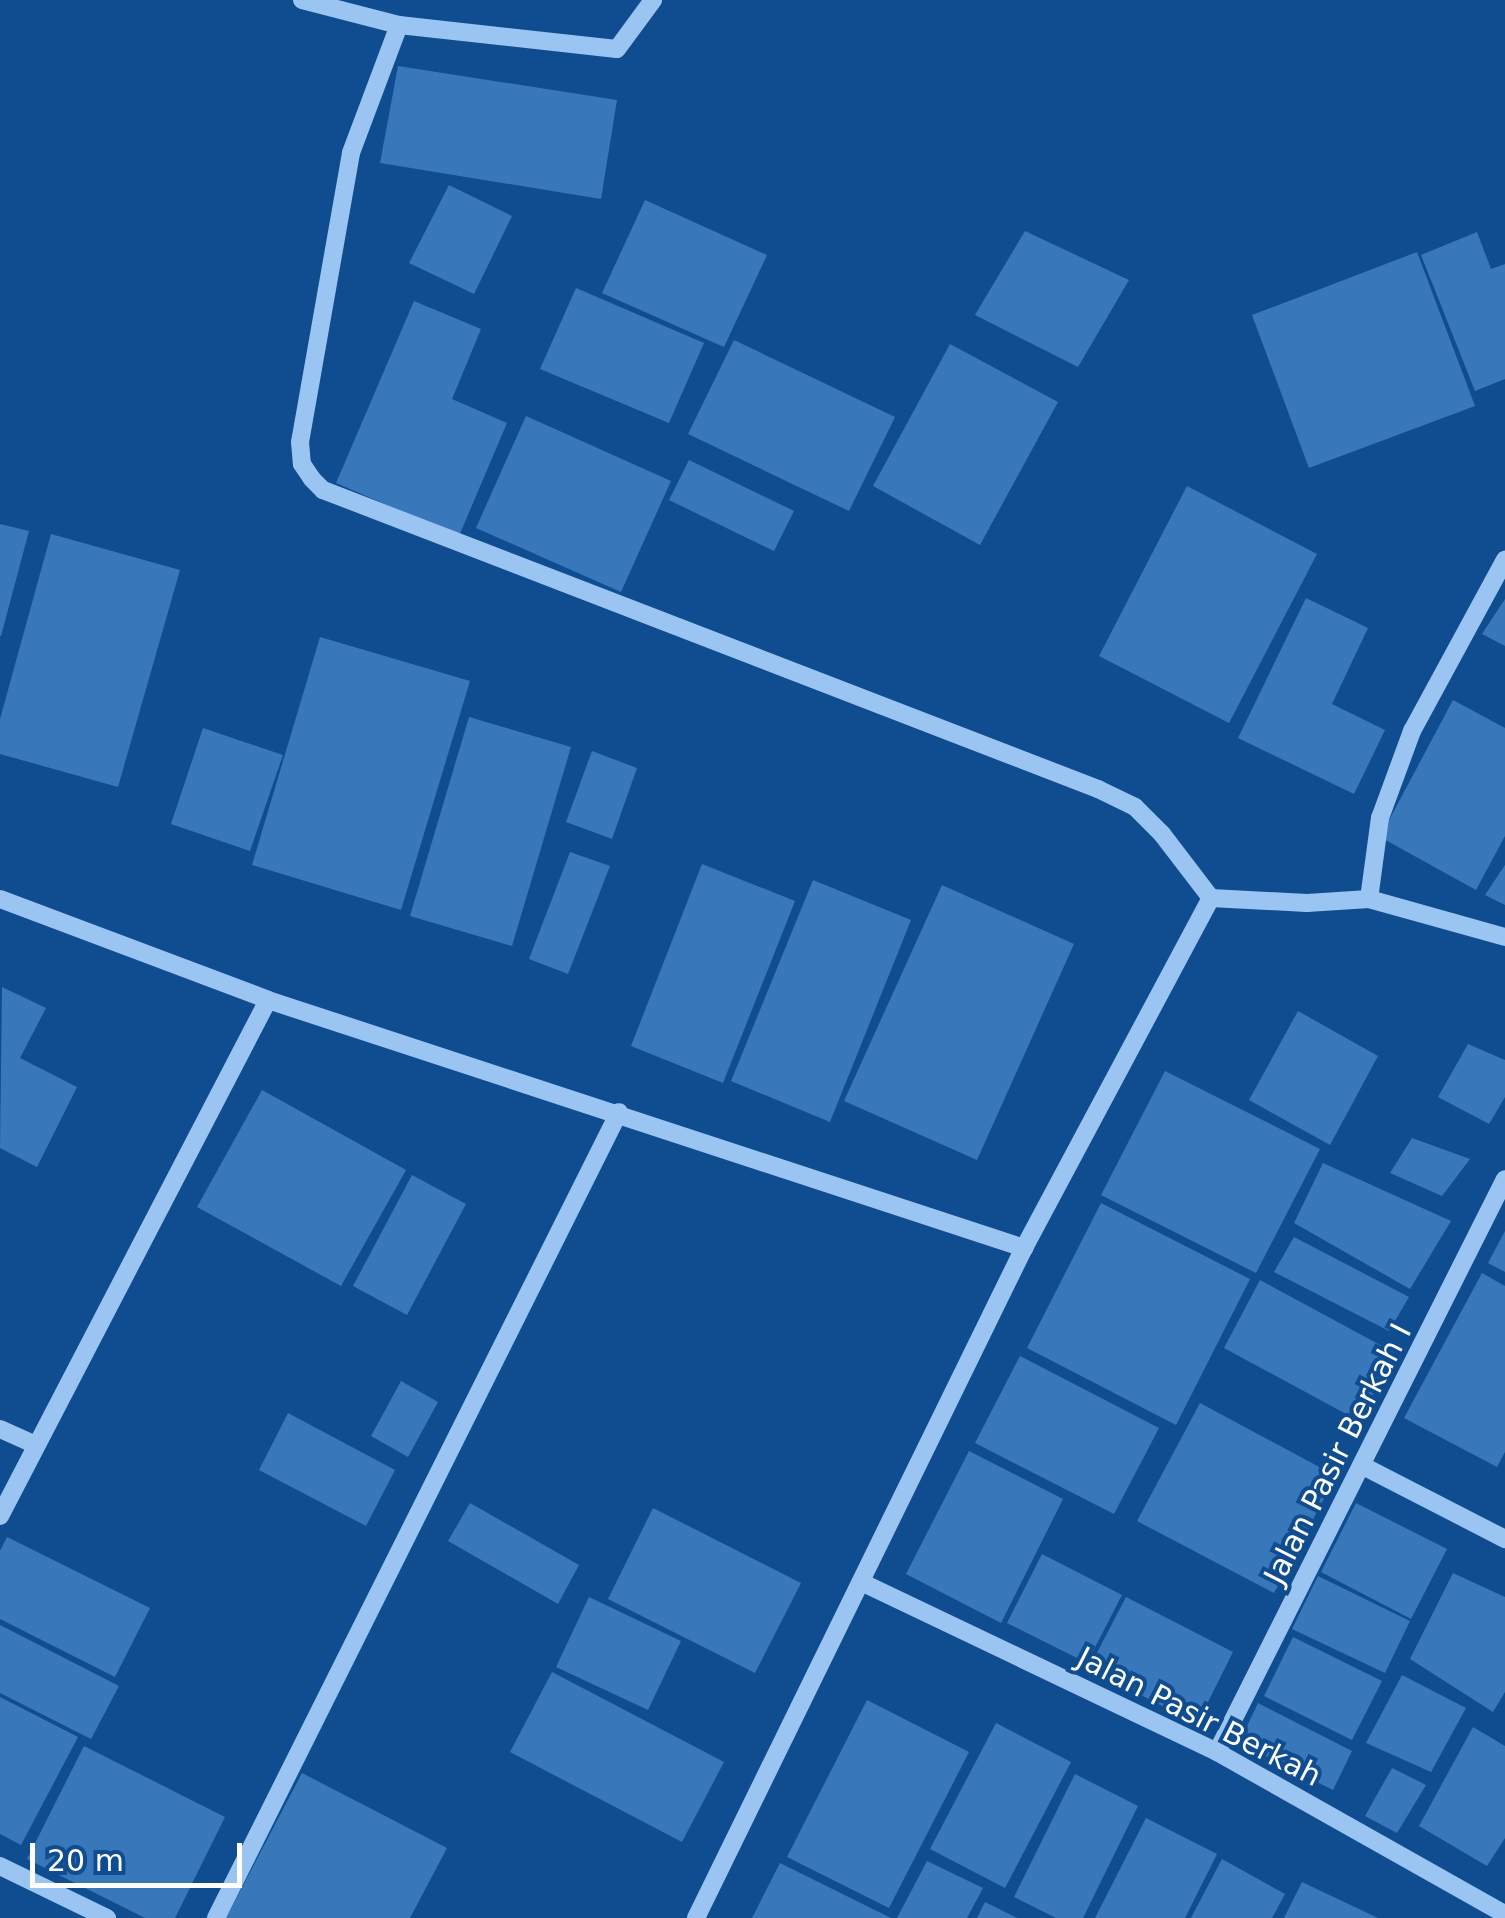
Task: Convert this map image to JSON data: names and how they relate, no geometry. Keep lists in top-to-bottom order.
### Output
{
  "streets": {
    "street": ["Jalan Pasir Berkah I", "Jalan Pasir Berkah"]
  },
  "crossings": [
    ["Jalan Pasir Berkah I", "Jalan Pasir Berkah"]
  ],
  "scale_bar": "20 m"
}
